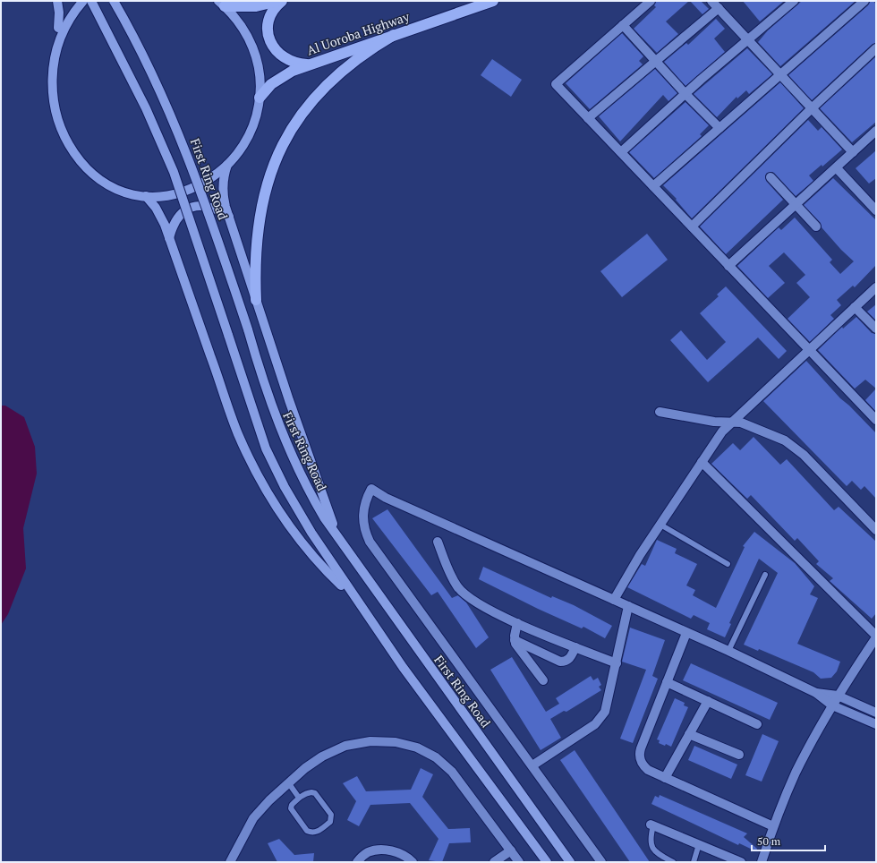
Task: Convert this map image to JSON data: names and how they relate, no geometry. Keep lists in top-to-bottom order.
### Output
{
  "streets": {
    "highway": ["Al Uoroba Highway"],
    "main road": ["First Ring Road"]
  },
  "scale_bar": "50 m"
}
